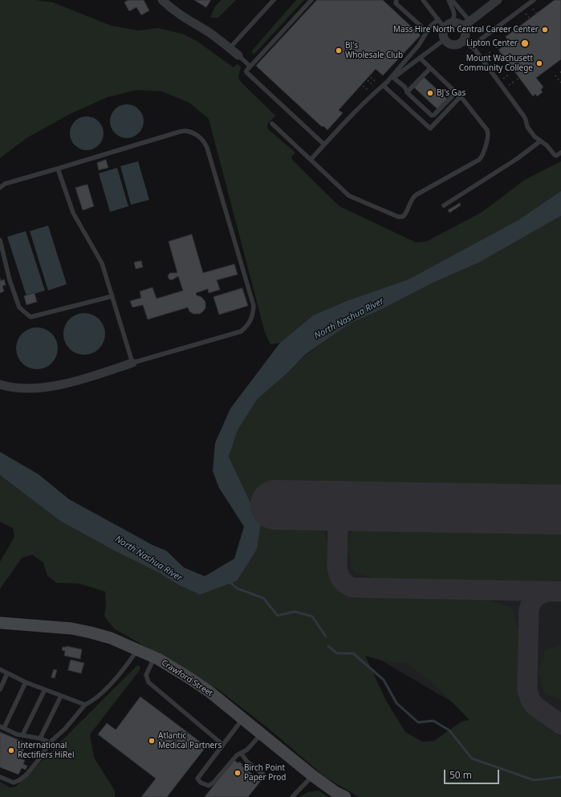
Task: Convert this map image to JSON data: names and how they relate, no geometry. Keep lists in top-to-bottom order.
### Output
{
  "streets": {
    "main road": ["Crawford Street"]
  },
  "water": ["North Nashua River"],
  "places": [
    "Mass Hire North Central Career Center",
    "Lipton Center",
    "BJ's Wholesale Club",
    "Mount Wachusett Community College",
    "BJ's Gas",
    "Atlantic Medical Partners",
    "International Rectifiers HiRel",
    "Birch Point Paper Prod"
  ],
  "scale_bar": "50 m"
}
